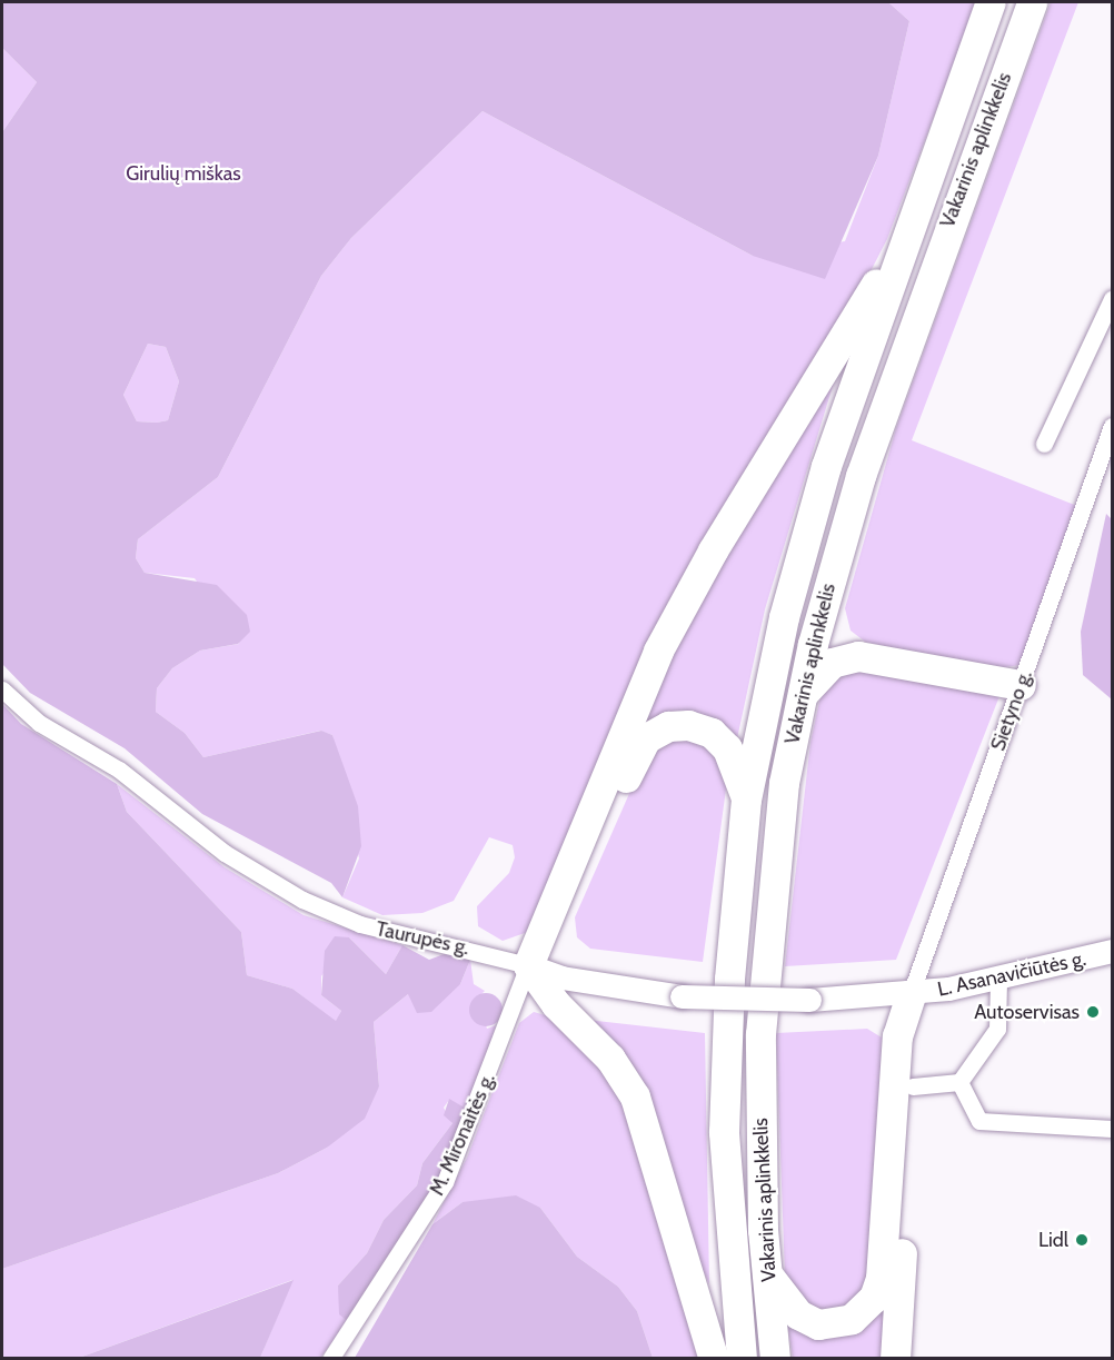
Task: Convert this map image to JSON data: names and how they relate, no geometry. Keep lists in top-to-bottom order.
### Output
{
  "streets": {
    "highway": ["Vakarinis aplinkkelis"],
    "main road": ["Taurupės g.", "L. Asanavičiūtės g."],
    "street": ["Sietyno g.", "M. Mironaitės g."]
  },
  "crossings": [
    ["Sietyno g.", "Taurupės g."],
    ["Sietyno g.", "L. Asanavičiūtės g."],
    ["Taurupės g.", "L. Asanavičiūtės g."],
    ["Taurupės g.", "M. Mironaitės g."]
  ],
  "parks": ["Girulių miškas"],
  "places": ["Autoservisas", "Lidl"]
}
